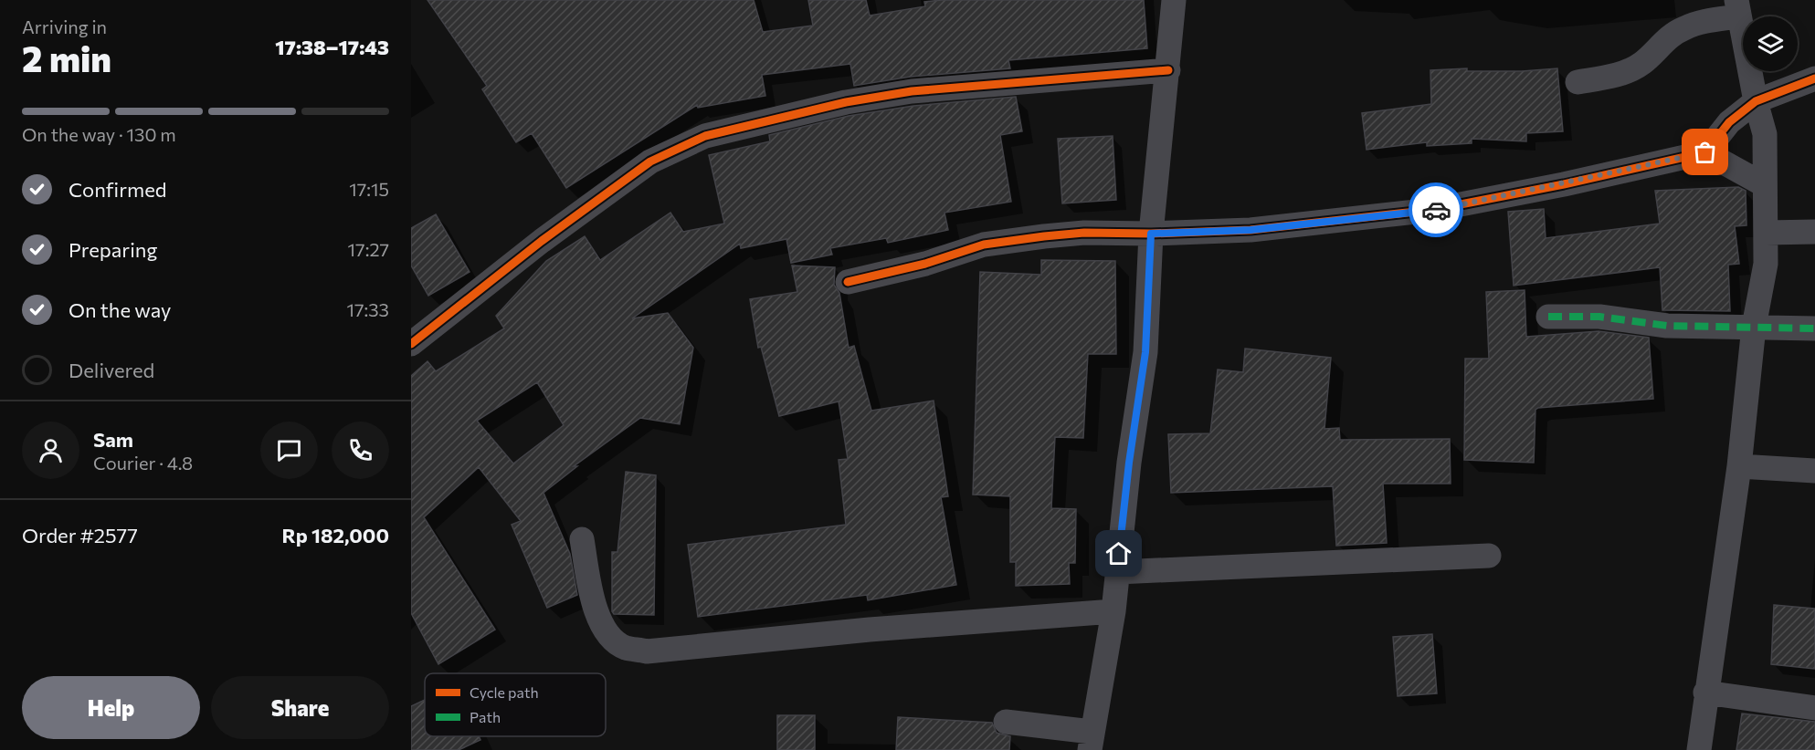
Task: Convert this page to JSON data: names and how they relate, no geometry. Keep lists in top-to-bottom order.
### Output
{
  "legend": ["Cycle path", "Path"],
  "page": {
    "heading": ["2 min", "Arriving in", "17:38–17:43"],
    "panel": [
      "Sam",
      "Courier · 4.8",
      "Order #2577",
      "Rp 182,000"
    ],
    "bar": "On the way · 130 m",
    "list": [
      ["Confirmed", "17:15"],
      ["Preparing", "17:27"],
      ["On the way", "17:33"],
      "Delivered"
    ],
    "buttons": ["Help", "Share"]
  }
}
